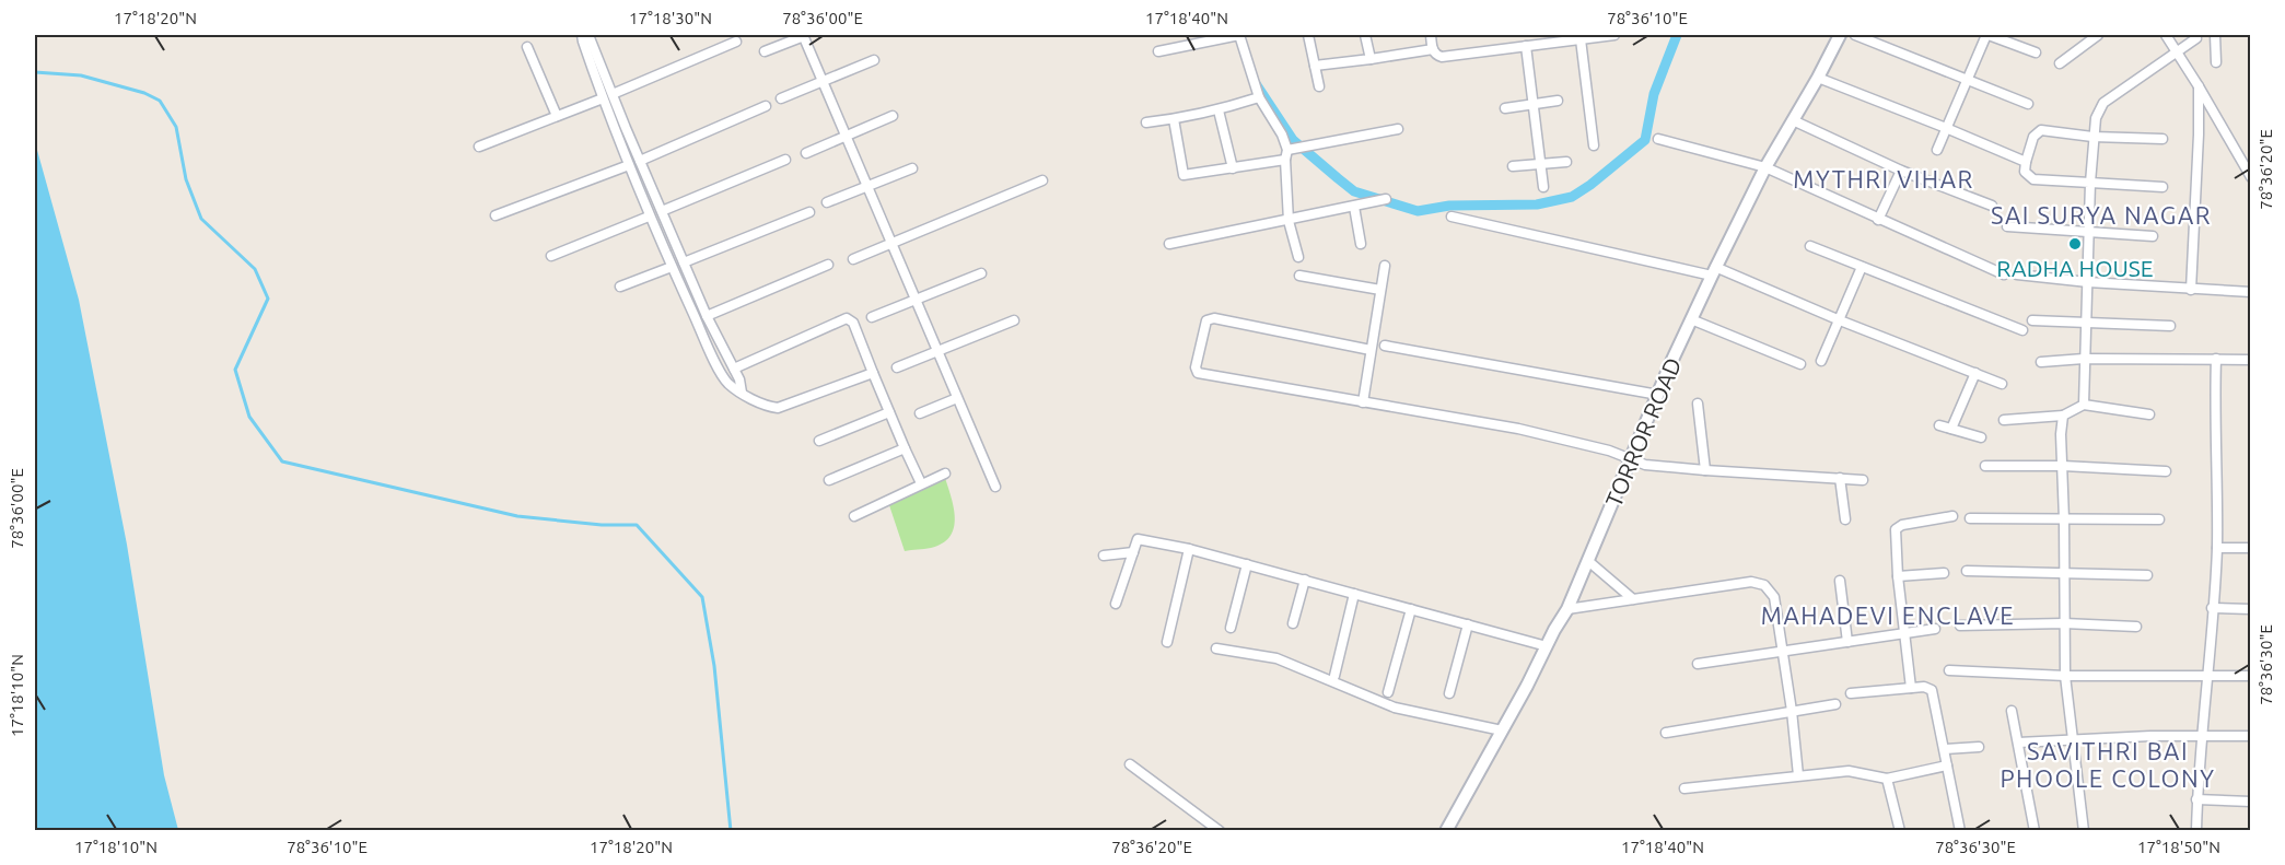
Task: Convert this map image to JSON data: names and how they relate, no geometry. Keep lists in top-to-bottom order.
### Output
{
  "streets": {
    "street": ["TORROR ROAD"]
  },
  "districts": [
    "MYTHRI VIHAR",
    "SAI SURYA NAGAR",
    "MAHADEVI ENCLAVE",
    "SAVITHRI BAI PHOOLE COLONY"
  ],
  "places": ["RADHA HOUSE"],
  "coordinates": [
    "17°18'20\"N",
    "17°18'30\"N",
    "78°36'00\"E",
    "17°18'40\"N",
    "78°36'10\"E",
    "78°36'20\"E",
    "78°36'30\"E",
    "17°18'10\"N",
    "17°18'50\"N"
  ]
}
